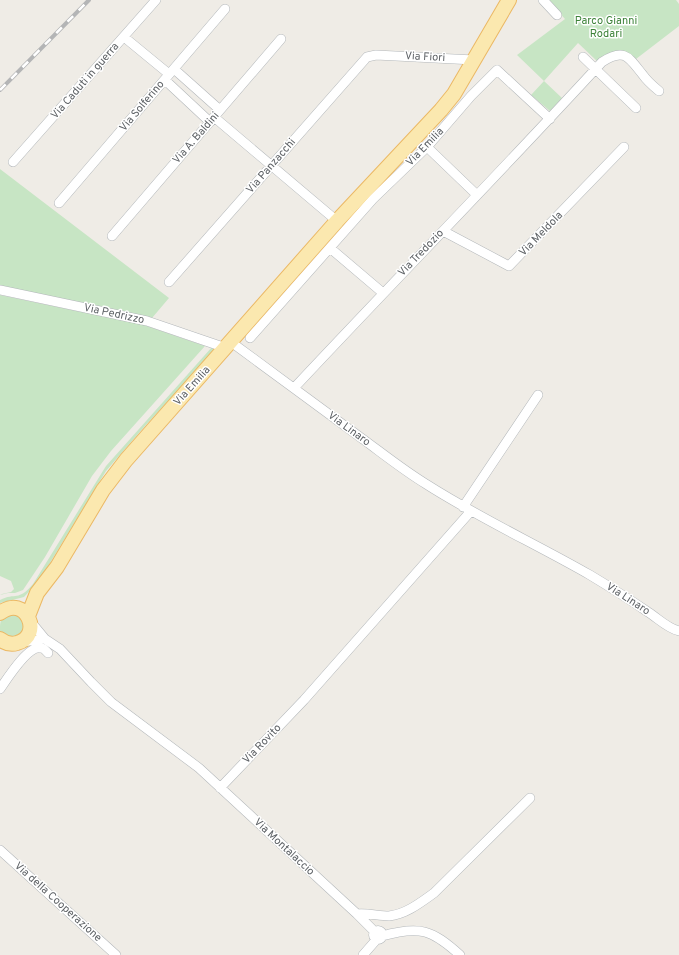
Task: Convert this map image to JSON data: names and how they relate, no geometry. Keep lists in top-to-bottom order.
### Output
{
  "streets": {
    "main road": ["Via Emilia"],
    "street": [
      "Via Fiori",
      "Via Caduti in guerra",
      "Via Solferino",
      "Via A. Baldini",
      "Via Panzacchi",
      "Via Meldola",
      "Via Tredozio",
      "Via Pedrizzo",
      "Via Linaro",
      "Via Rovito",
      "Via Montalaccio",
      "Via della Cooperazione"
    ]
  },
  "crossings": [
    ["Via Fiori", "Via Emilia"],
    ["Via Fiori", "Via Panzacchi"],
    ["Via Emilia", "Via Pedrizzo"],
    ["Via Emilia", "Via Linaro"],
    ["Via Emilia", "Via Montalaccio"],
    ["Via Meldola", "Via Tredozio"],
    ["Via Tredozio", "Via Linaro"],
    ["Via Pedrizzo", "Via Linaro"],
    ["Via Linaro", "Via Rovito"],
    ["Via Rovito", "Via Montalaccio"]
  ],
  "parks": ["Parco Gianni Rodari"]
}
